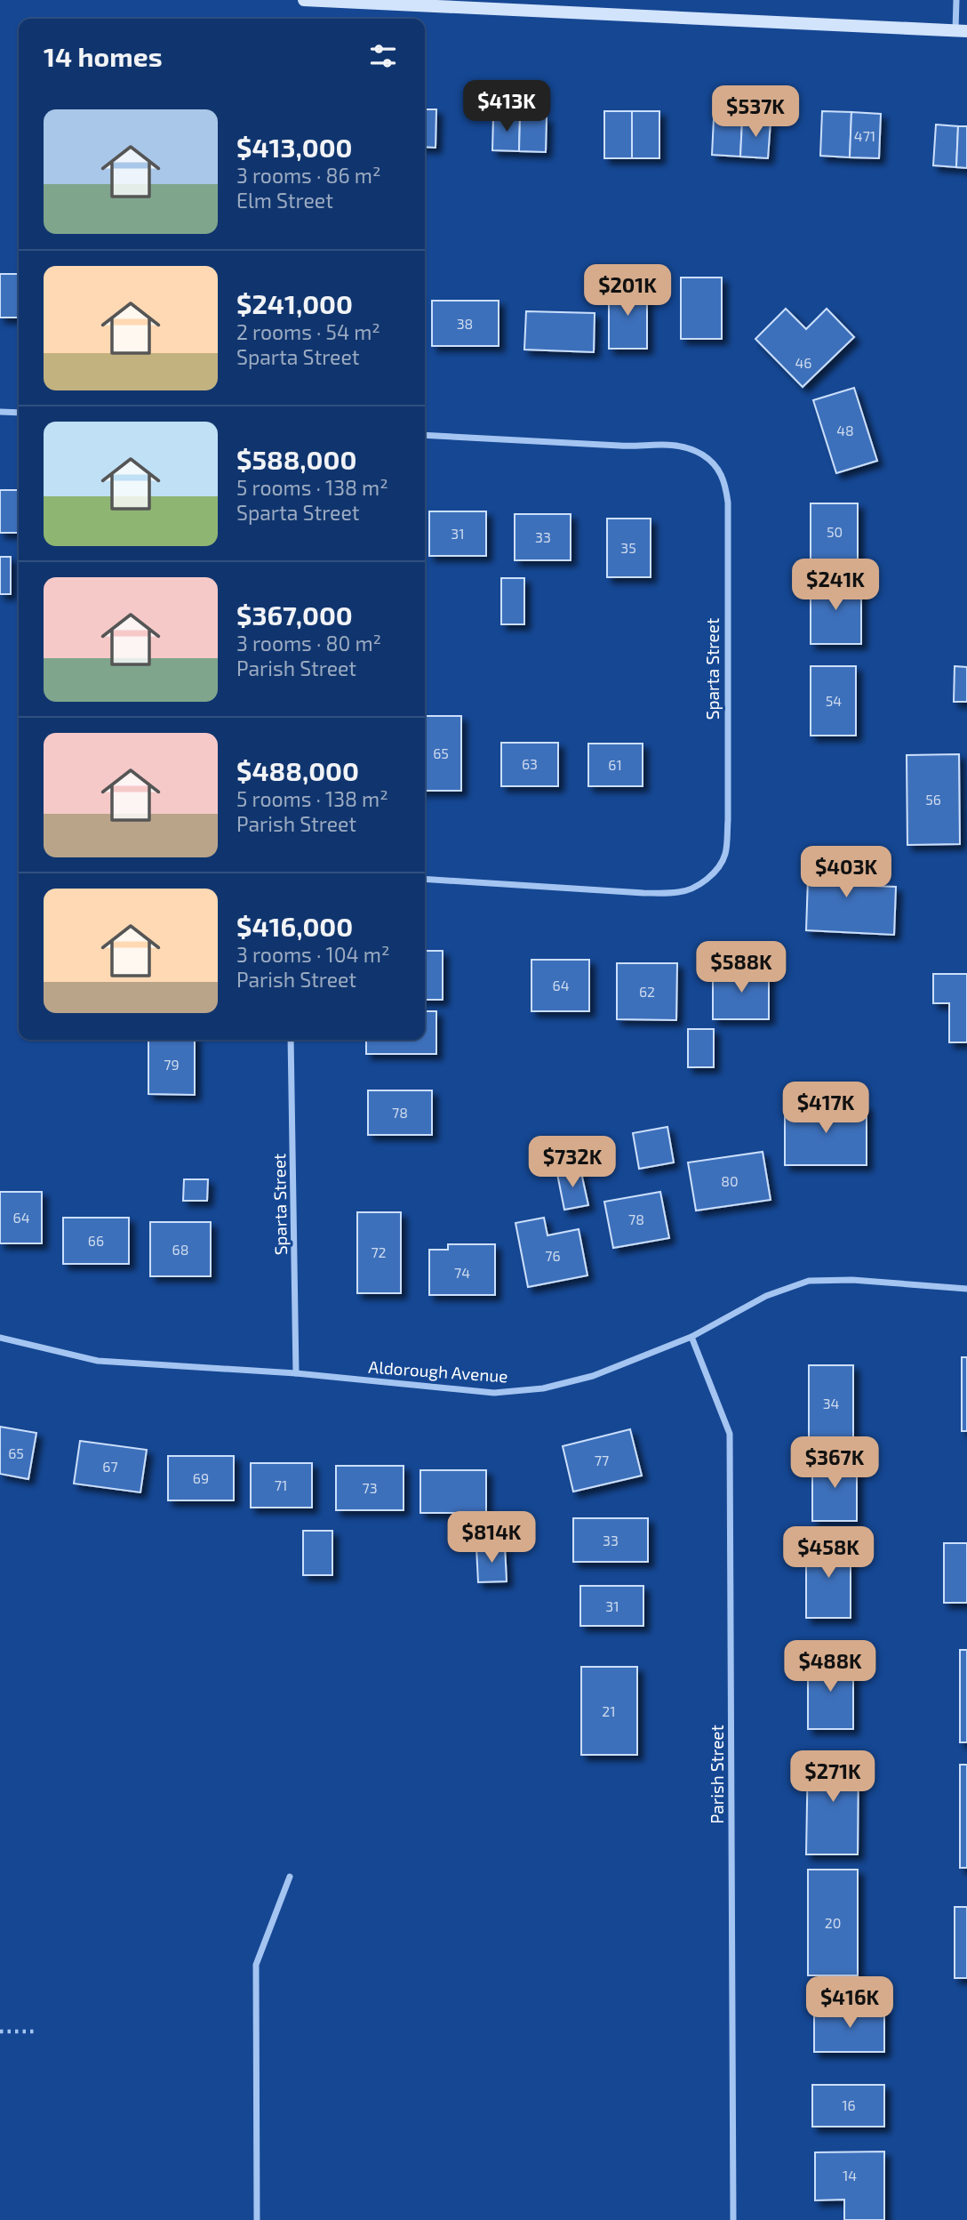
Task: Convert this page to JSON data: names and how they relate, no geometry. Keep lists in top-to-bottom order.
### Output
{
  "streets": {
    "street": ["Sparta Street", "Aldorough Avenue", "Parish Street"]
  },
  "crossings": [
    ["Sparta Street", "Aldorough Avenue"],
    ["Aldorough Avenue", "Parish Street"]
  ],
  "house_numbers": [
    "471",
    "38",
    "46",
    "48",
    "50",
    "31",
    "33",
    "35",
    "54",
    "65",
    "63",
    "61",
    "56",
    "64",
    "62",
    "79",
    "78",
    "80",
    "64",
    "78",
    "66",
    "68",
    "72",
    "76",
    "74",
    "34",
    "65",
    "77",
    "67",
    "69",
    "71",
    "73",
    "33",
    "31",
    "21",
    "20",
    "16",
    "14"
  ],
  "page": {
    "heading": "14 homes",
    "price": [
      "$413K",
      "$537K",
      "$201K",
      "$241K",
      "$403K",
      "$588K",
      "$417K",
      "$732K",
      "$367K",
      "$814K",
      "$458K",
      "$488K",
      "$271K",
      "$416K"
    ],
    "list": [
      {
        "name": "$413,000",
        "note": "3 rooms · 86 m² · Elm Street"
      },
      {
        "name": "$241,000",
        "note": "2 rooms · 54 m² · Sparta Street"
      },
      {
        "name": "$588,000",
        "note": "5 rooms · 138 m² · Sparta Street"
      },
      {
        "name": "$367,000",
        "note": "3 rooms · 80 m² · Parish Street"
      },
      {
        "name": "$488,000",
        "note": "5 rooms · 138 m² · Parish Street"
      },
      {
        "name": "$416,000",
        "note": "3 rooms · 104 m² · Parish Street"
      }
    ]
  }
}
